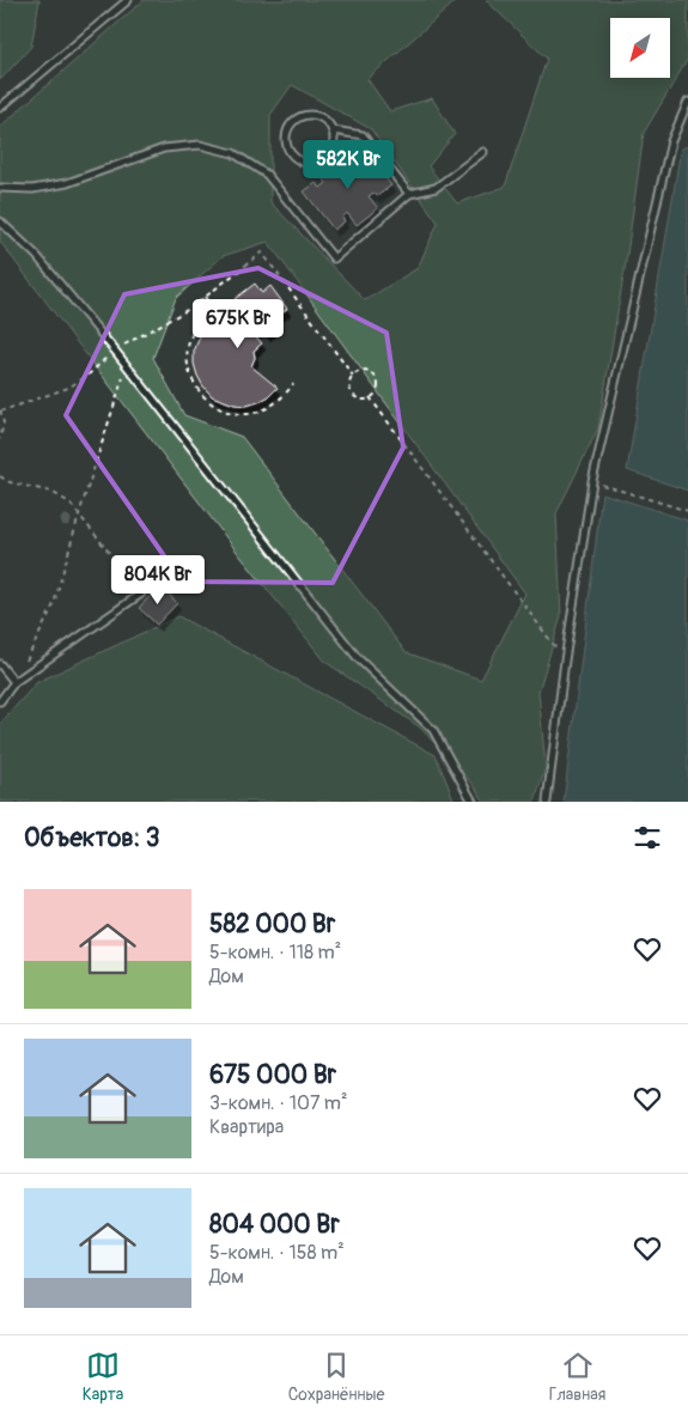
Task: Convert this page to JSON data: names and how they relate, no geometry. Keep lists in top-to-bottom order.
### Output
{
  "north": "bottom left",
  "page": {
    "price": ["582K Br", "675K Br", "804K Br"],
    "heading": "Объектов: 3",
    "list": [
      {
        "name": "582 000 Br",
        "note": "5-комн. · 118 m² · Дом"
      },
      {
        "name": "675 000 Br",
        "note": "3-комн. · 107 m² · Квартира"
      },
      {
        "name": "804 000 Br",
        "note": "5-комн. · 158 m² · Дом"
      }
    ],
    "tabs": ["Карта", "Сохранённые", "Главная"]
  }
}
